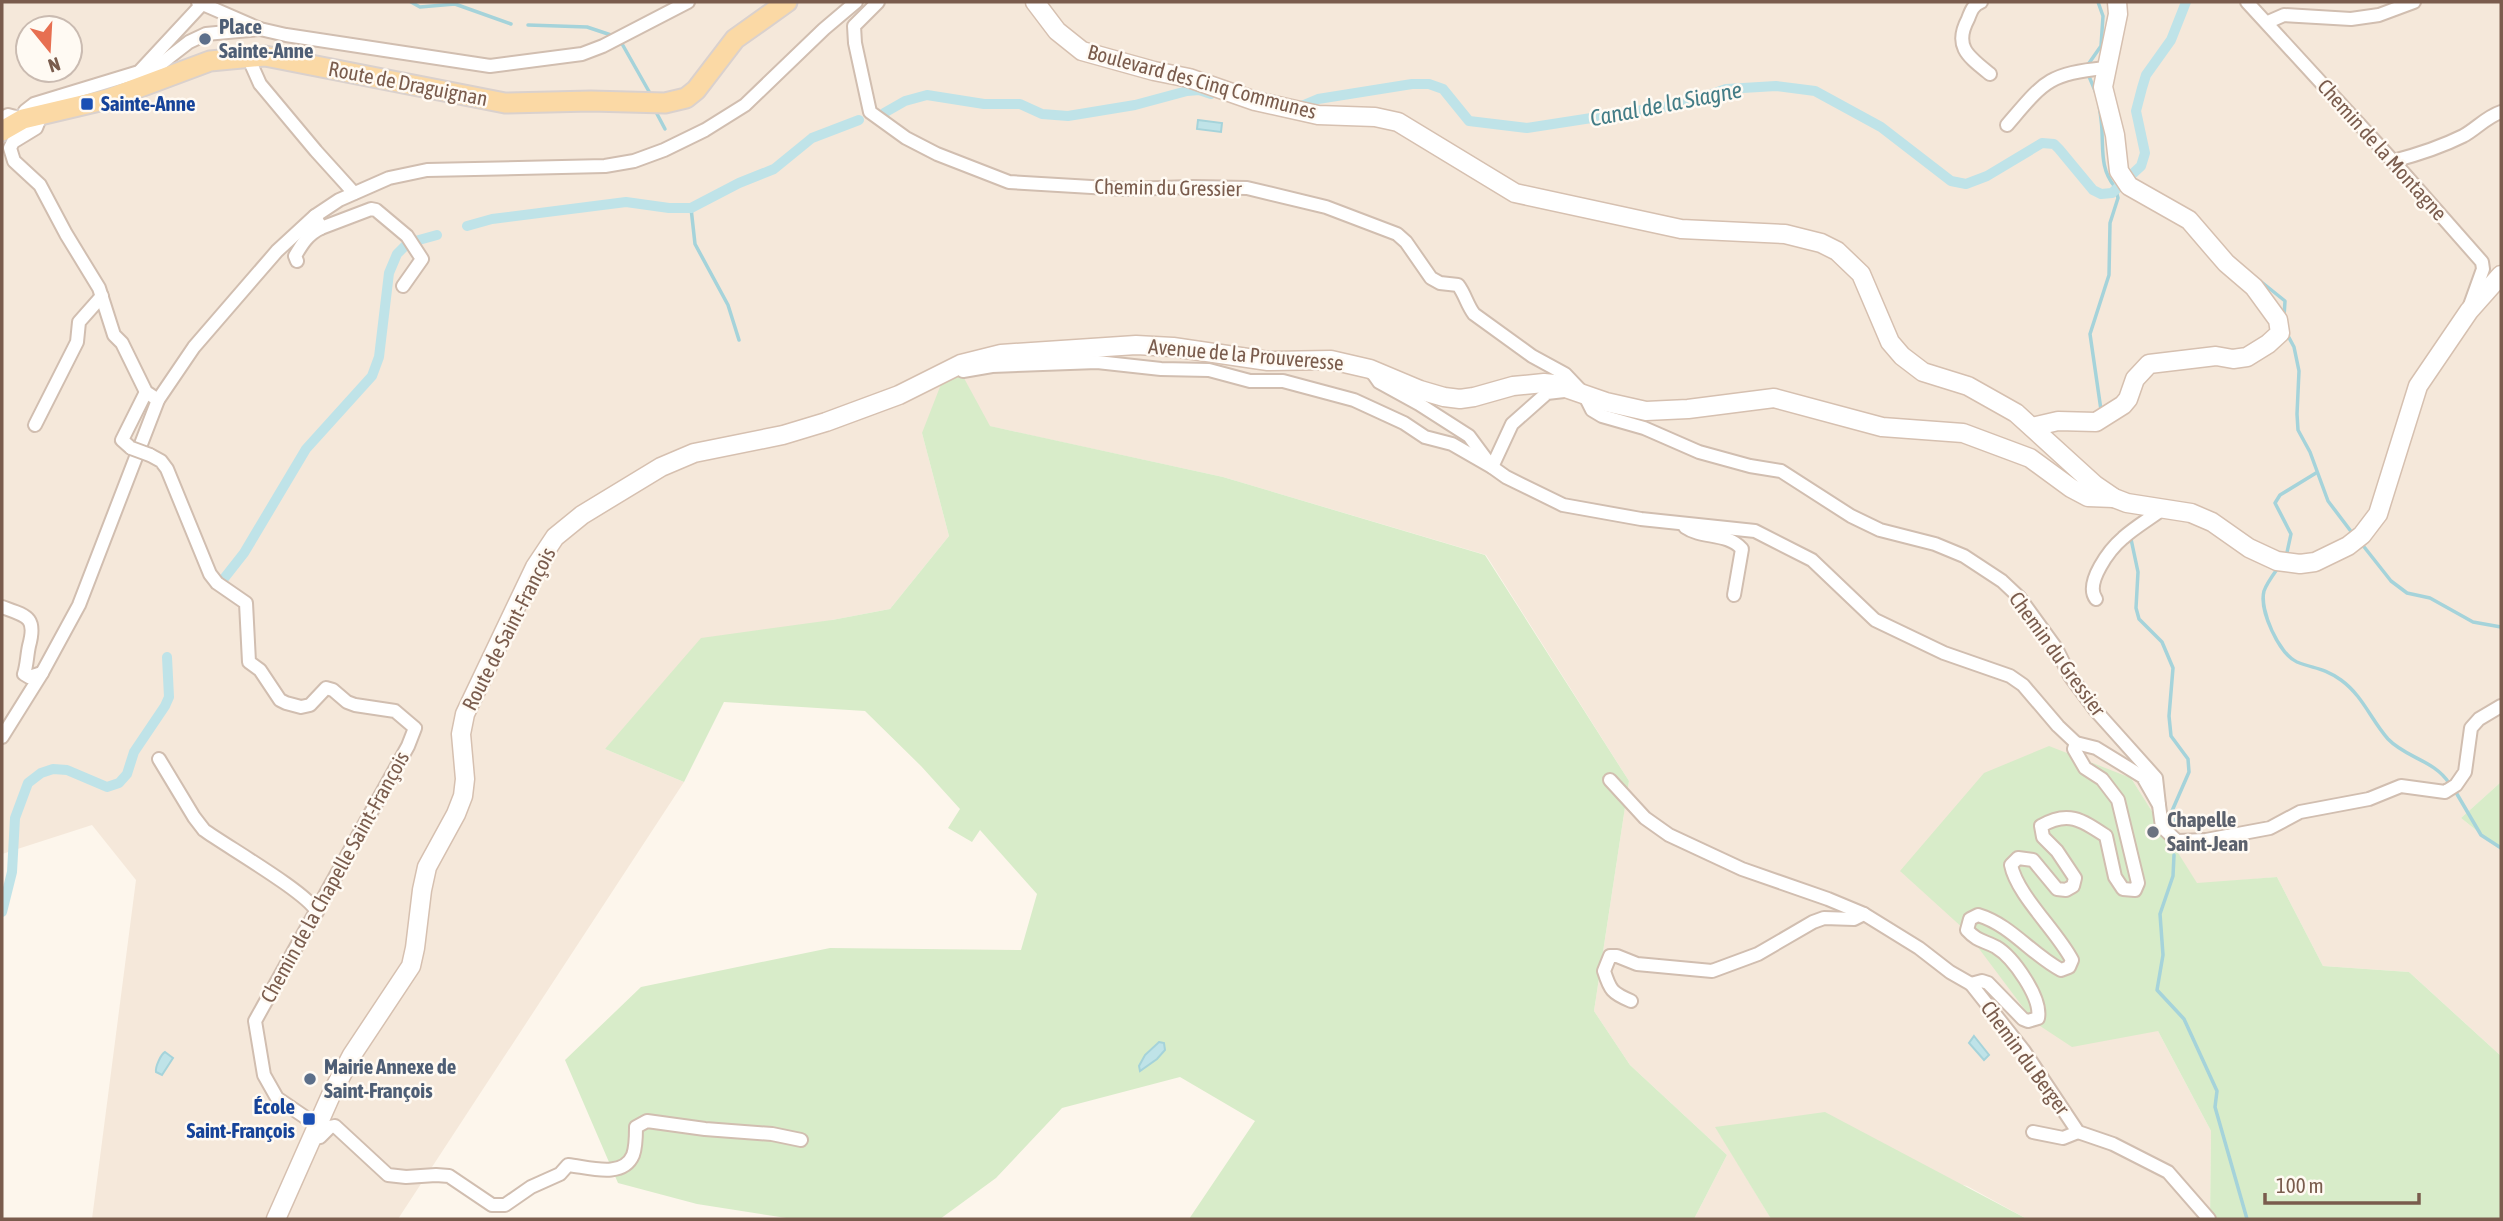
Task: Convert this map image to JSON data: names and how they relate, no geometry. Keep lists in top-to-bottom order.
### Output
{
  "streets": {
    "main road": [
      "Boulevard des Cinq Communes",
      "Route de Draguignan",
      "Avenue de la Prouveresse",
      "Route de Saint-François"
    ],
    "street": [
      "Chemin de la Montagne",
      "Chemin du Gressier",
      "Chemin de la Chapelle Saint-François",
      "Chemin du Berger"
    ]
  },
  "crossings": [
    ["Boulevard des Cinq Communes", "Chemin de la Montagne"],
    ["Boulevard des Cinq Communes", "Avenue de la Prouveresse"],
    ["Chemin du Gressier", "Avenue de la Prouveresse"],
    ["Avenue de la Prouveresse", "Route de Saint-François"],
    ["Route de Saint-François", "Chemin de la Chapelle Saint-François"]
  ],
  "water": ["Canal de la Siagne"],
  "places": {
    "other": ["Place Sainte-Anne", "Chapelle Saint-Jean", "Mairie Annexe de Saint-François"],
    "transit": ["Sainte-Anne", "École Saint-François"]
  },
  "scale_bar": "100 m",
  "north": "bottom"
}
